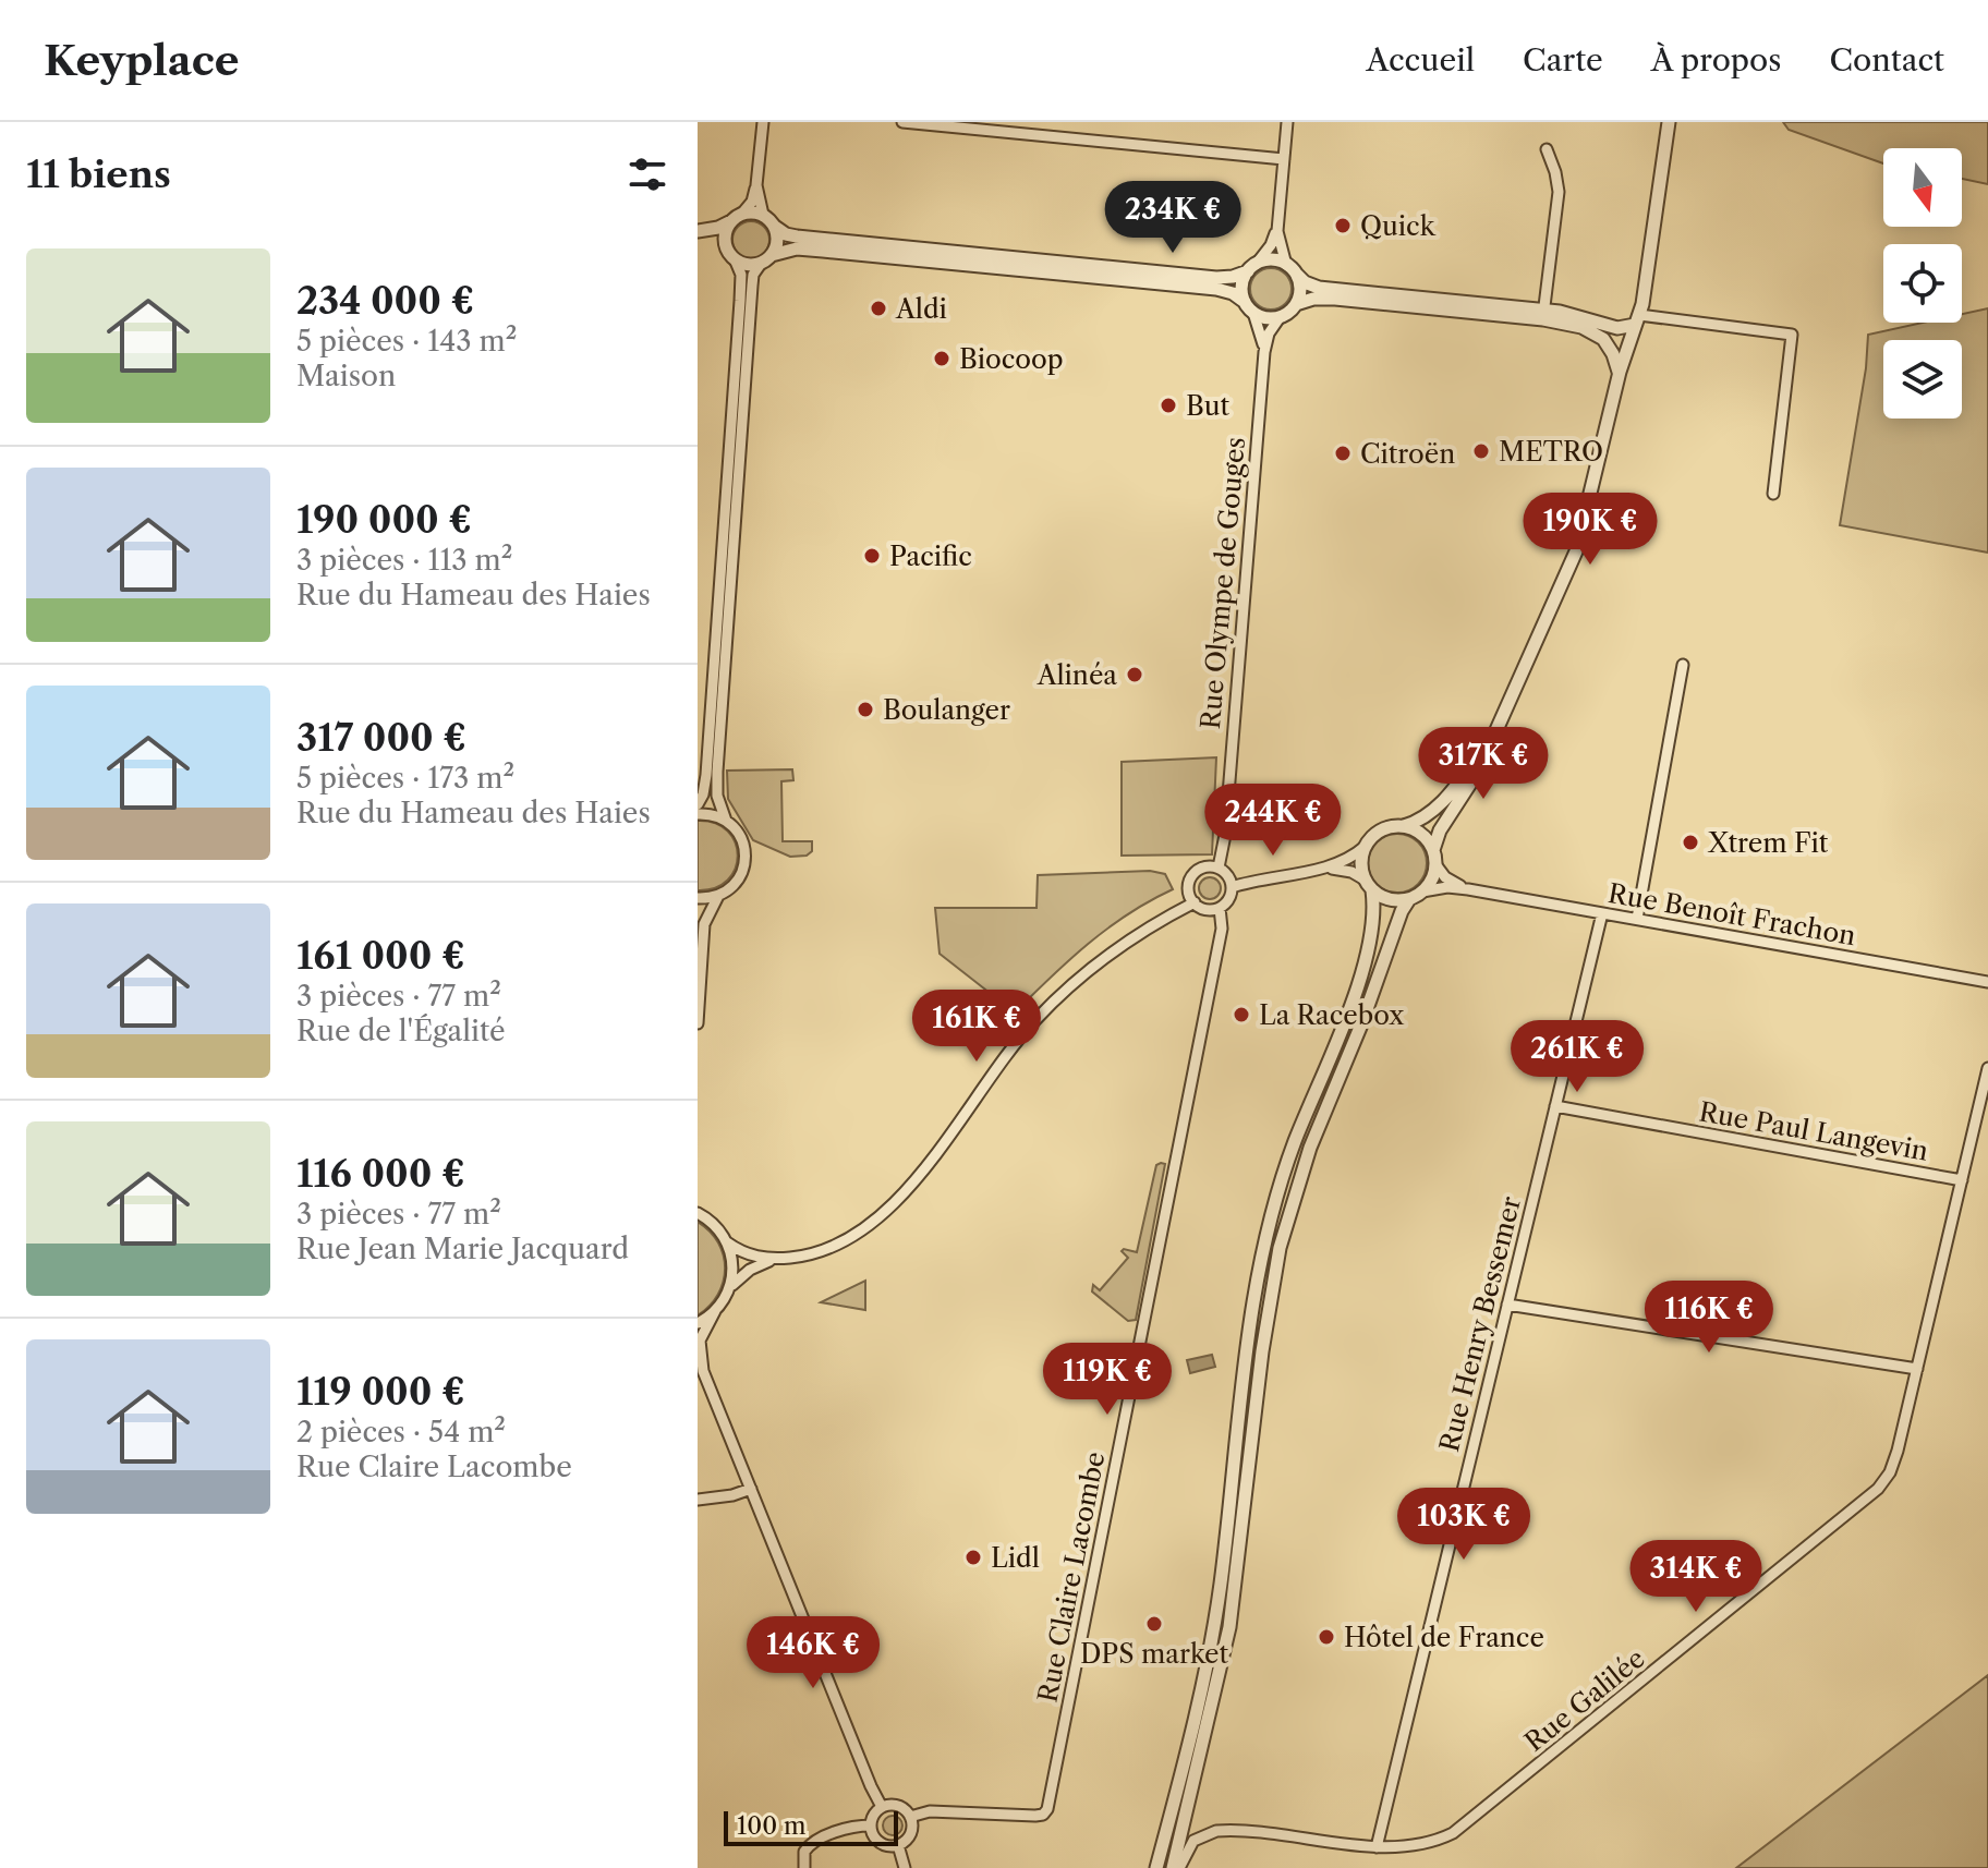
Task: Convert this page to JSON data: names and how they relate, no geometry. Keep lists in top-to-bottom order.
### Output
{
  "streets": {
    "street": [
      "Rue Olympe de Gouges",
      "Rue Benoît Frachon",
      "Rue Paul Langevin",
      "Rue Henry Bessemer",
      "Rue Claire Lacombe",
      "Rue Galilée"
    ]
  },
  "crossings": [
    ["Rue Olympe de Gouges", "Rue Claire Lacombe"],
    ["Rue Benoît Frachon", "Rue Henry Bessemer"],
    ["Rue Paul Langevin", "Rue Henry Bessemer"],
    ["Rue Paul Langevin", "Rue Galilée"],
    ["Rue Henry Bessemer", "Rue Galilée"]
  ],
  "places": [
    "Quick",
    "Aldi",
    "Biocoop",
    "But",
    "METRO",
    "Citroën",
    "Pacific",
    "Alinéa",
    "Boulanger",
    "Xtrem Fit",
    "La Racebox",
    "Lidl",
    "DPS market",
    "Hôtel de France"
  ],
  "scale_bar": "100 m",
  "north": "bottom",
  "page": {
    "header": "Keyplace",
    "nav": [
      "Accueil",
      "Carte",
      "À propos",
      "Contact"
    ],
    "heading": "11 biens",
    "price": [
      "234K €",
      "190K €",
      "317K €",
      "244K €",
      "161K €",
      "261K €",
      "116K €",
      "119K €",
      "103K €",
      "314K €",
      "146K €"
    ],
    "list": [
      {
        "name": "234 000 €",
        "note": "5 pièces · 143 m² · Maison"
      },
      {
        "name": "190 000 €",
        "note": "3 pièces · 113 m² · Rue du Hameau des Haies"
      },
      {
        "name": "317 000 €",
        "note": "5 pièces · 173 m² · Rue du Hameau des Haies"
      },
      {
        "name": "161 000 €",
        "note": "3 pièces · 77 m² · Rue de l'Égalité"
      },
      {
        "name": "116 000 €",
        "note": "3 pièces · 77 m² · Rue Jean Marie Jacquard"
      },
      {
        "name": "119 000 €",
        "note": "2 pièces · 54 m² · Rue Claire Lacombe"
      }
    ],
    "scale": "100 m"
  }
}
